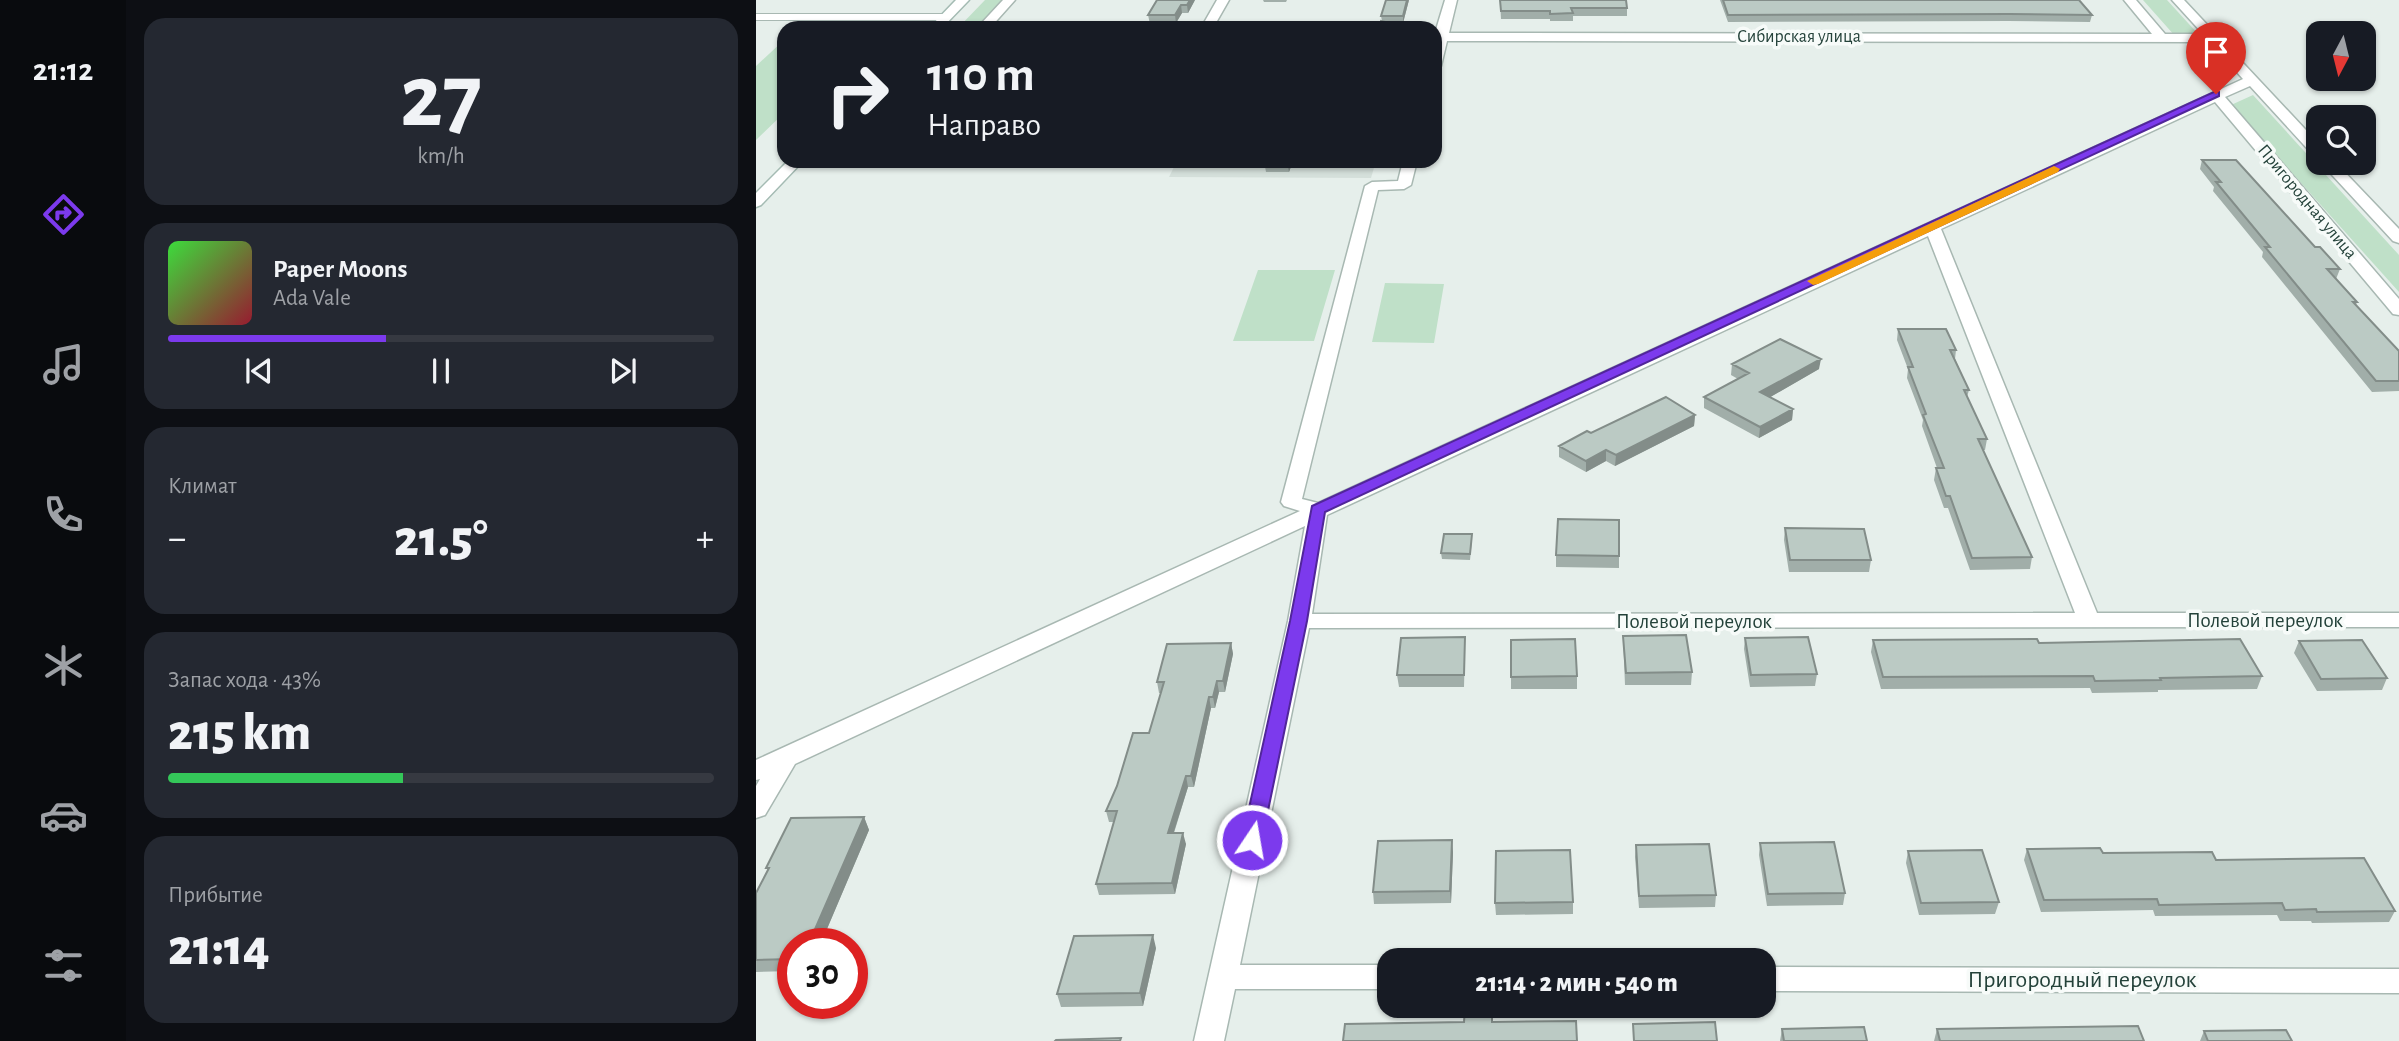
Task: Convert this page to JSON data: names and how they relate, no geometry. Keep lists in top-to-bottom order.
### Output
{
  "streets": {
    "street": [
      "Сибирская улица",
      "Пригородная улица",
      "Полевой переулок",
      "Пригородный переулок"
    ]
  },
  "north": "bottom",
  "page": {
    "tabs": "21:12",
    "tile": [
      ["27", "km/h"],
      "Климат",
      ["Запас хода · 43%", "215 km"],
      ["Прибытие", "21:14"]
    ],
    "turn": ["110 m", "Направо"],
    "song": ["Paper Moons", "Ada Vale"],
    "heat": ["−", "21.5°", "+"],
    "limit": "30",
    "trip": "21:14 · 2 мин · 540 m"
  }
}
